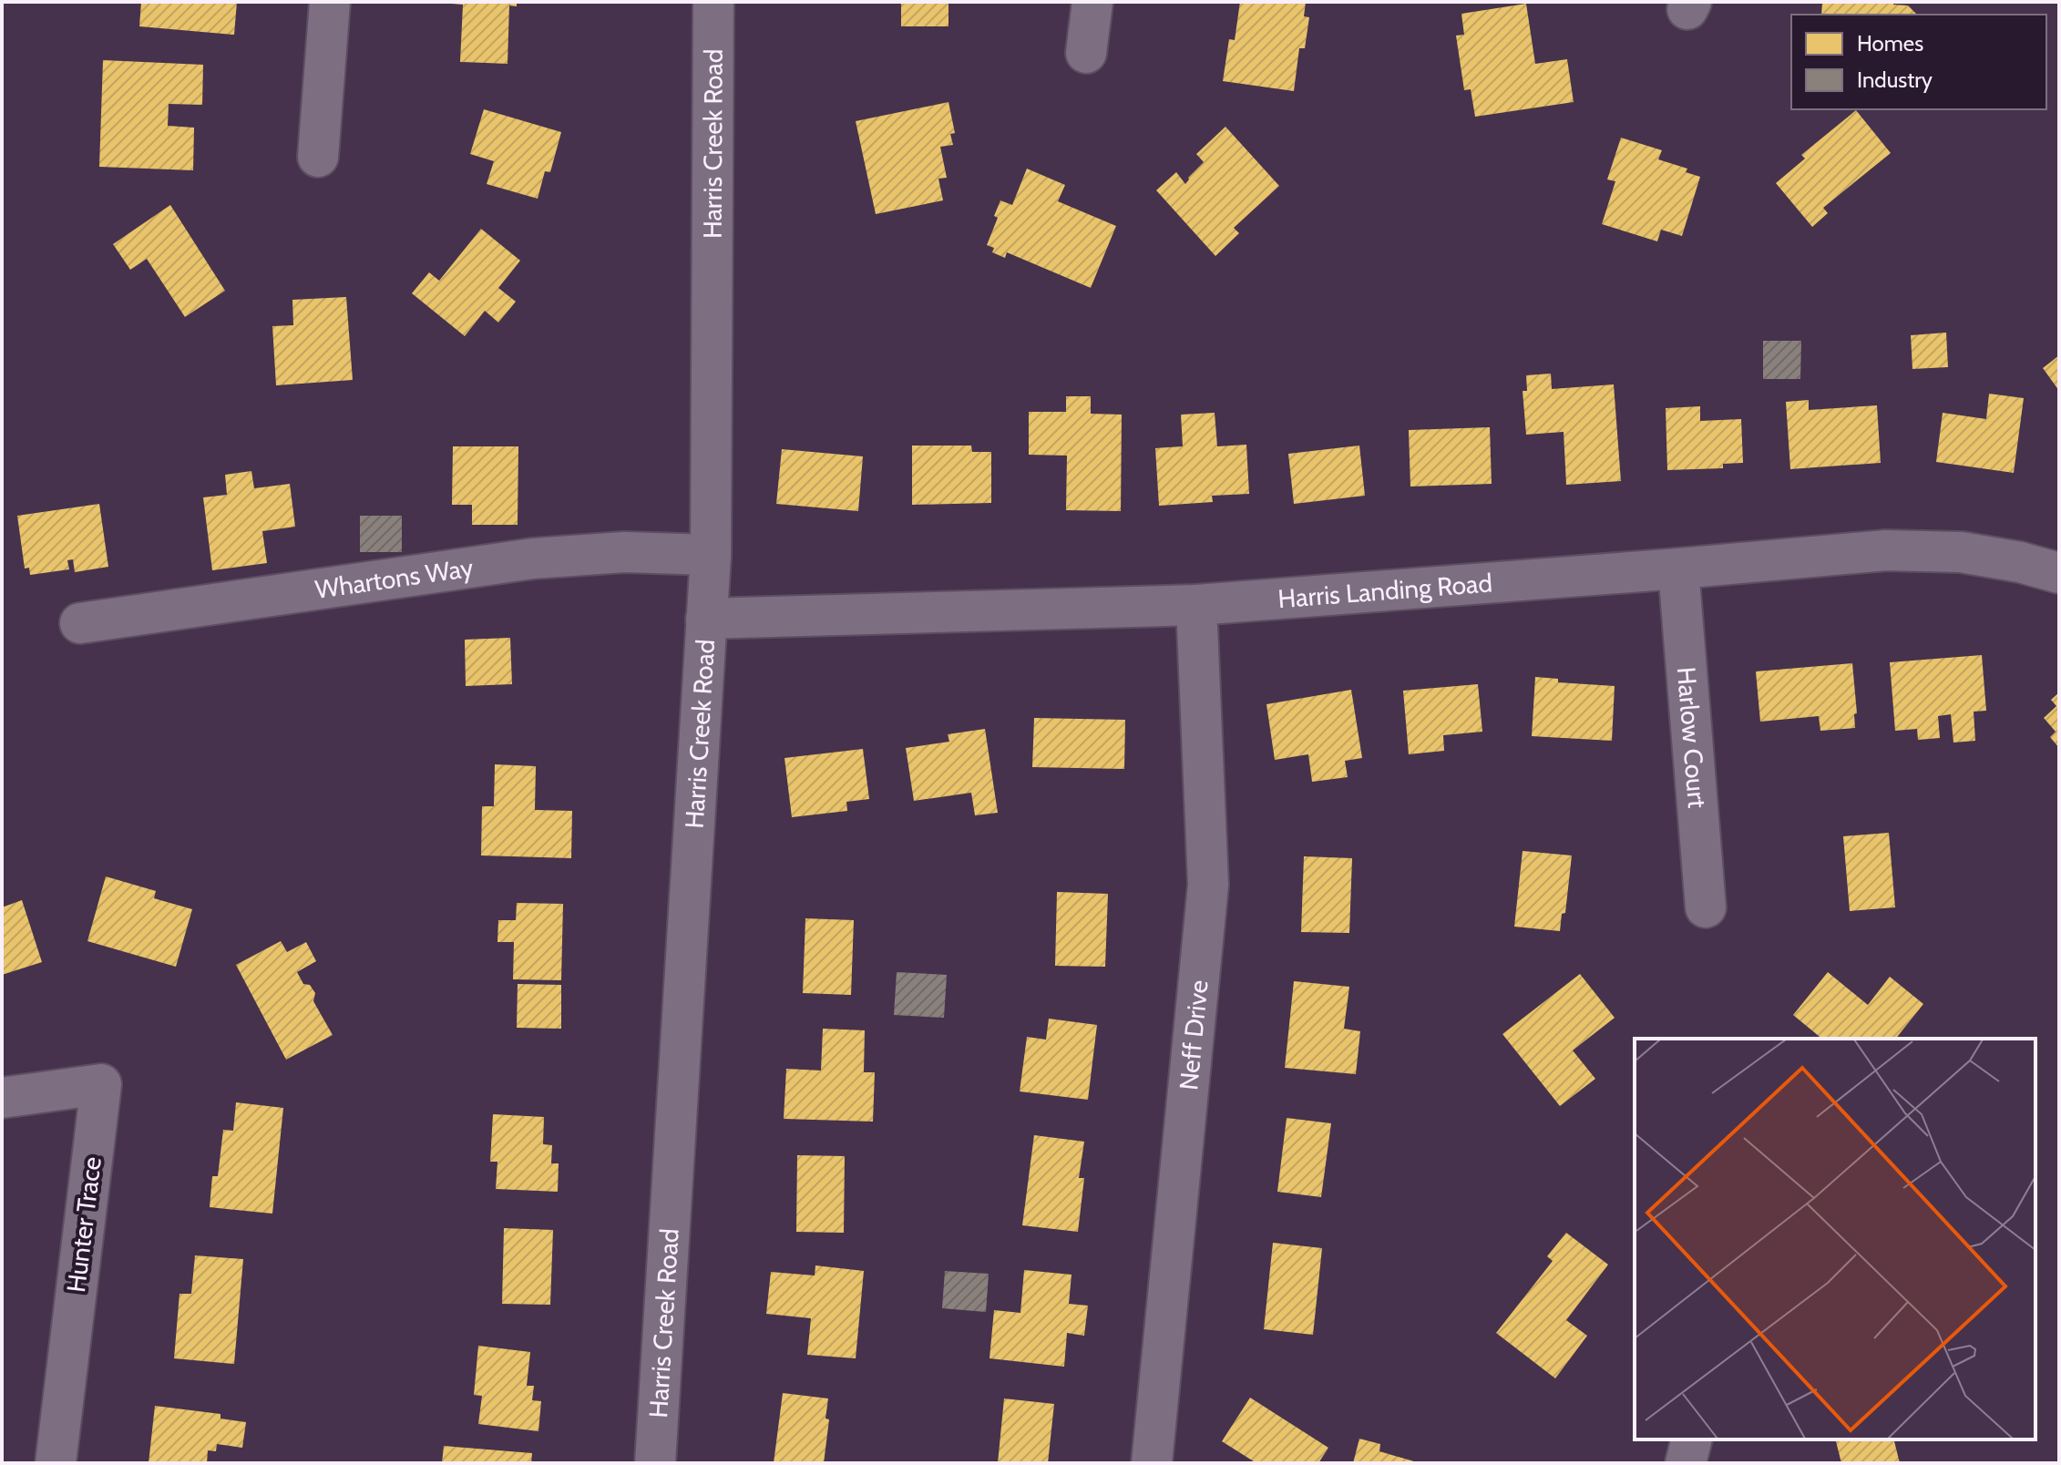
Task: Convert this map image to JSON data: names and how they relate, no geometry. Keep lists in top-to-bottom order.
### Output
{
  "streets": {
    "street": [
      "Harris Creek Road",
      "Whartons Way",
      "Harris Landing Road",
      "Harlow Court",
      "Neff Drive",
      "Hunter Trace"
    ]
  },
  "crossings": [
    ["Harris Creek Road", "Whartons Way"],
    ["Harris Creek Road", "Harris Landing Road"],
    ["Harris Landing Road", "Harlow Court"],
    ["Harris Landing Road", "Neff Drive"]
  ],
  "legend": ["Homes", "Industry"]
}
